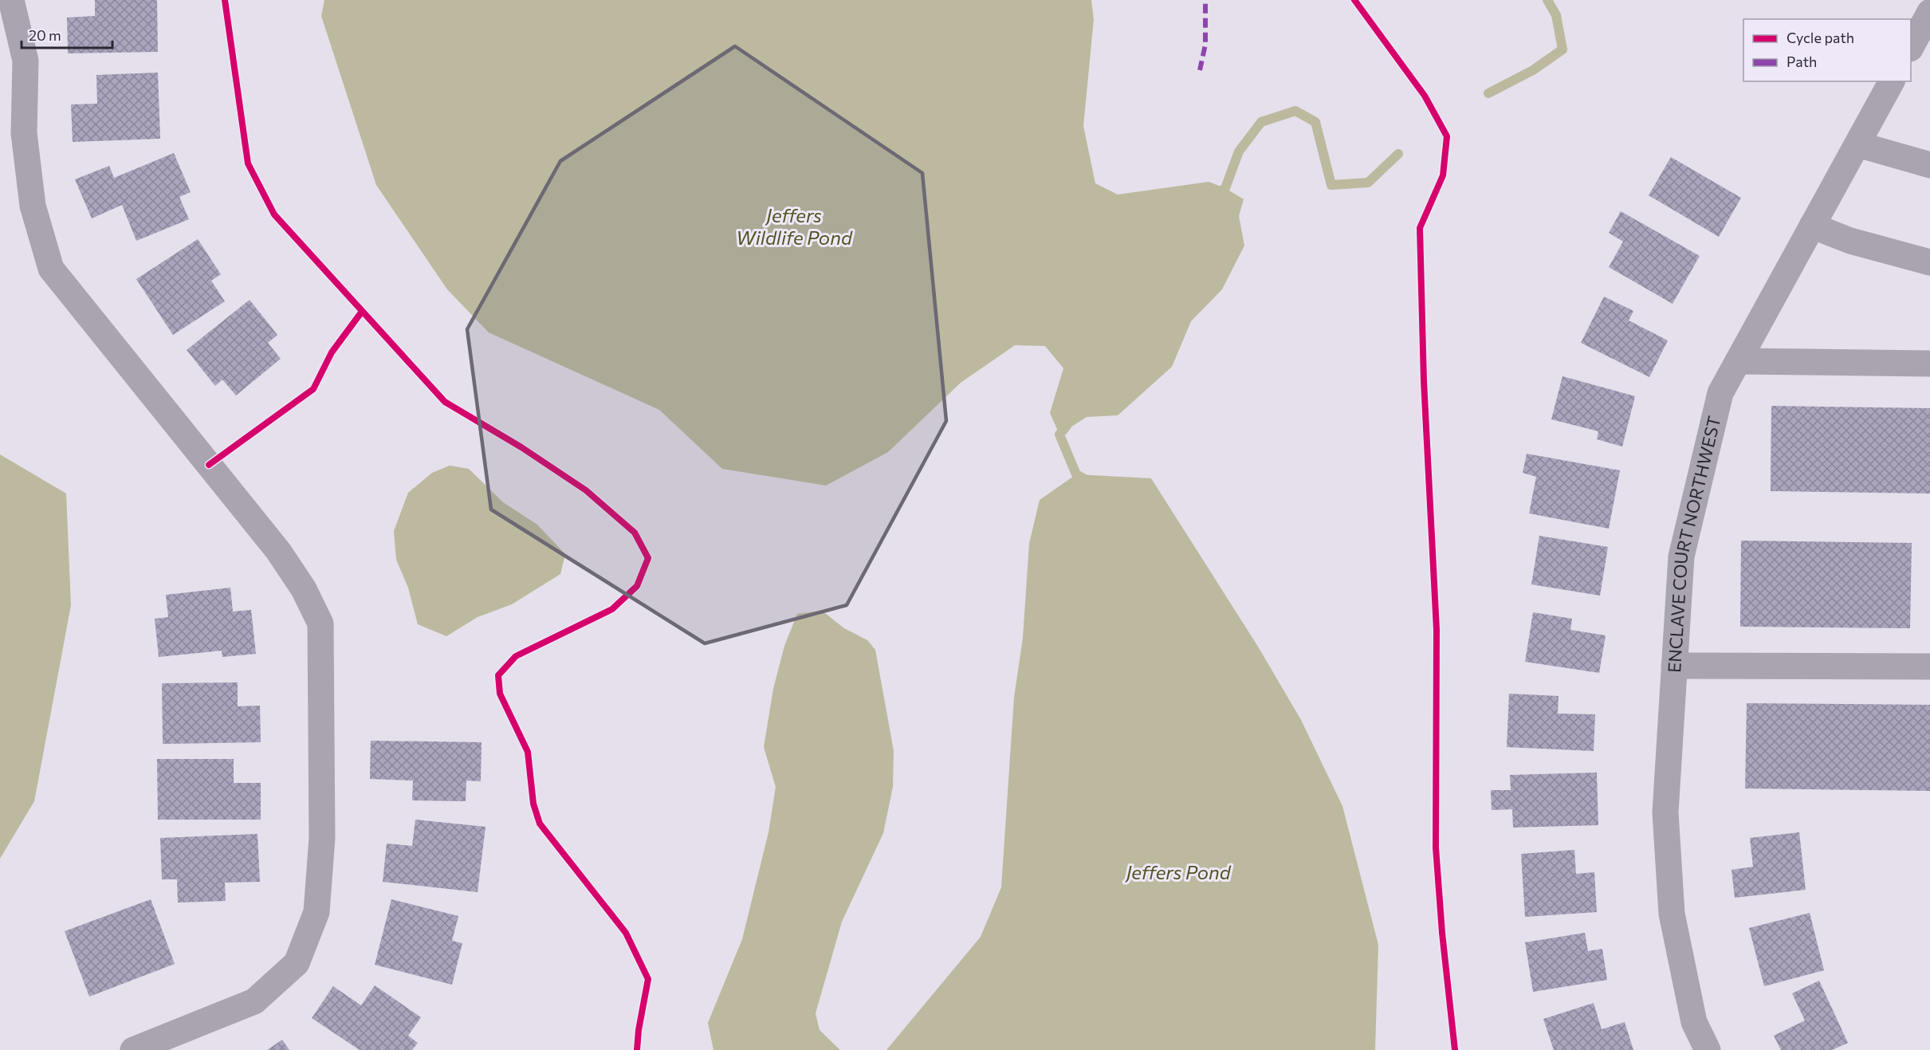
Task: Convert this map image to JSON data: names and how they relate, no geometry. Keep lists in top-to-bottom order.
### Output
{
  "streets": {
    "street": ["ENCLAVE COURT NORTHWEST"]
  },
  "water": ["Jeffers Wildlife Pond", "Jeffers Pond"],
  "legend": ["Cycle path", "Path"],
  "scale_bar": "20 m"
}
